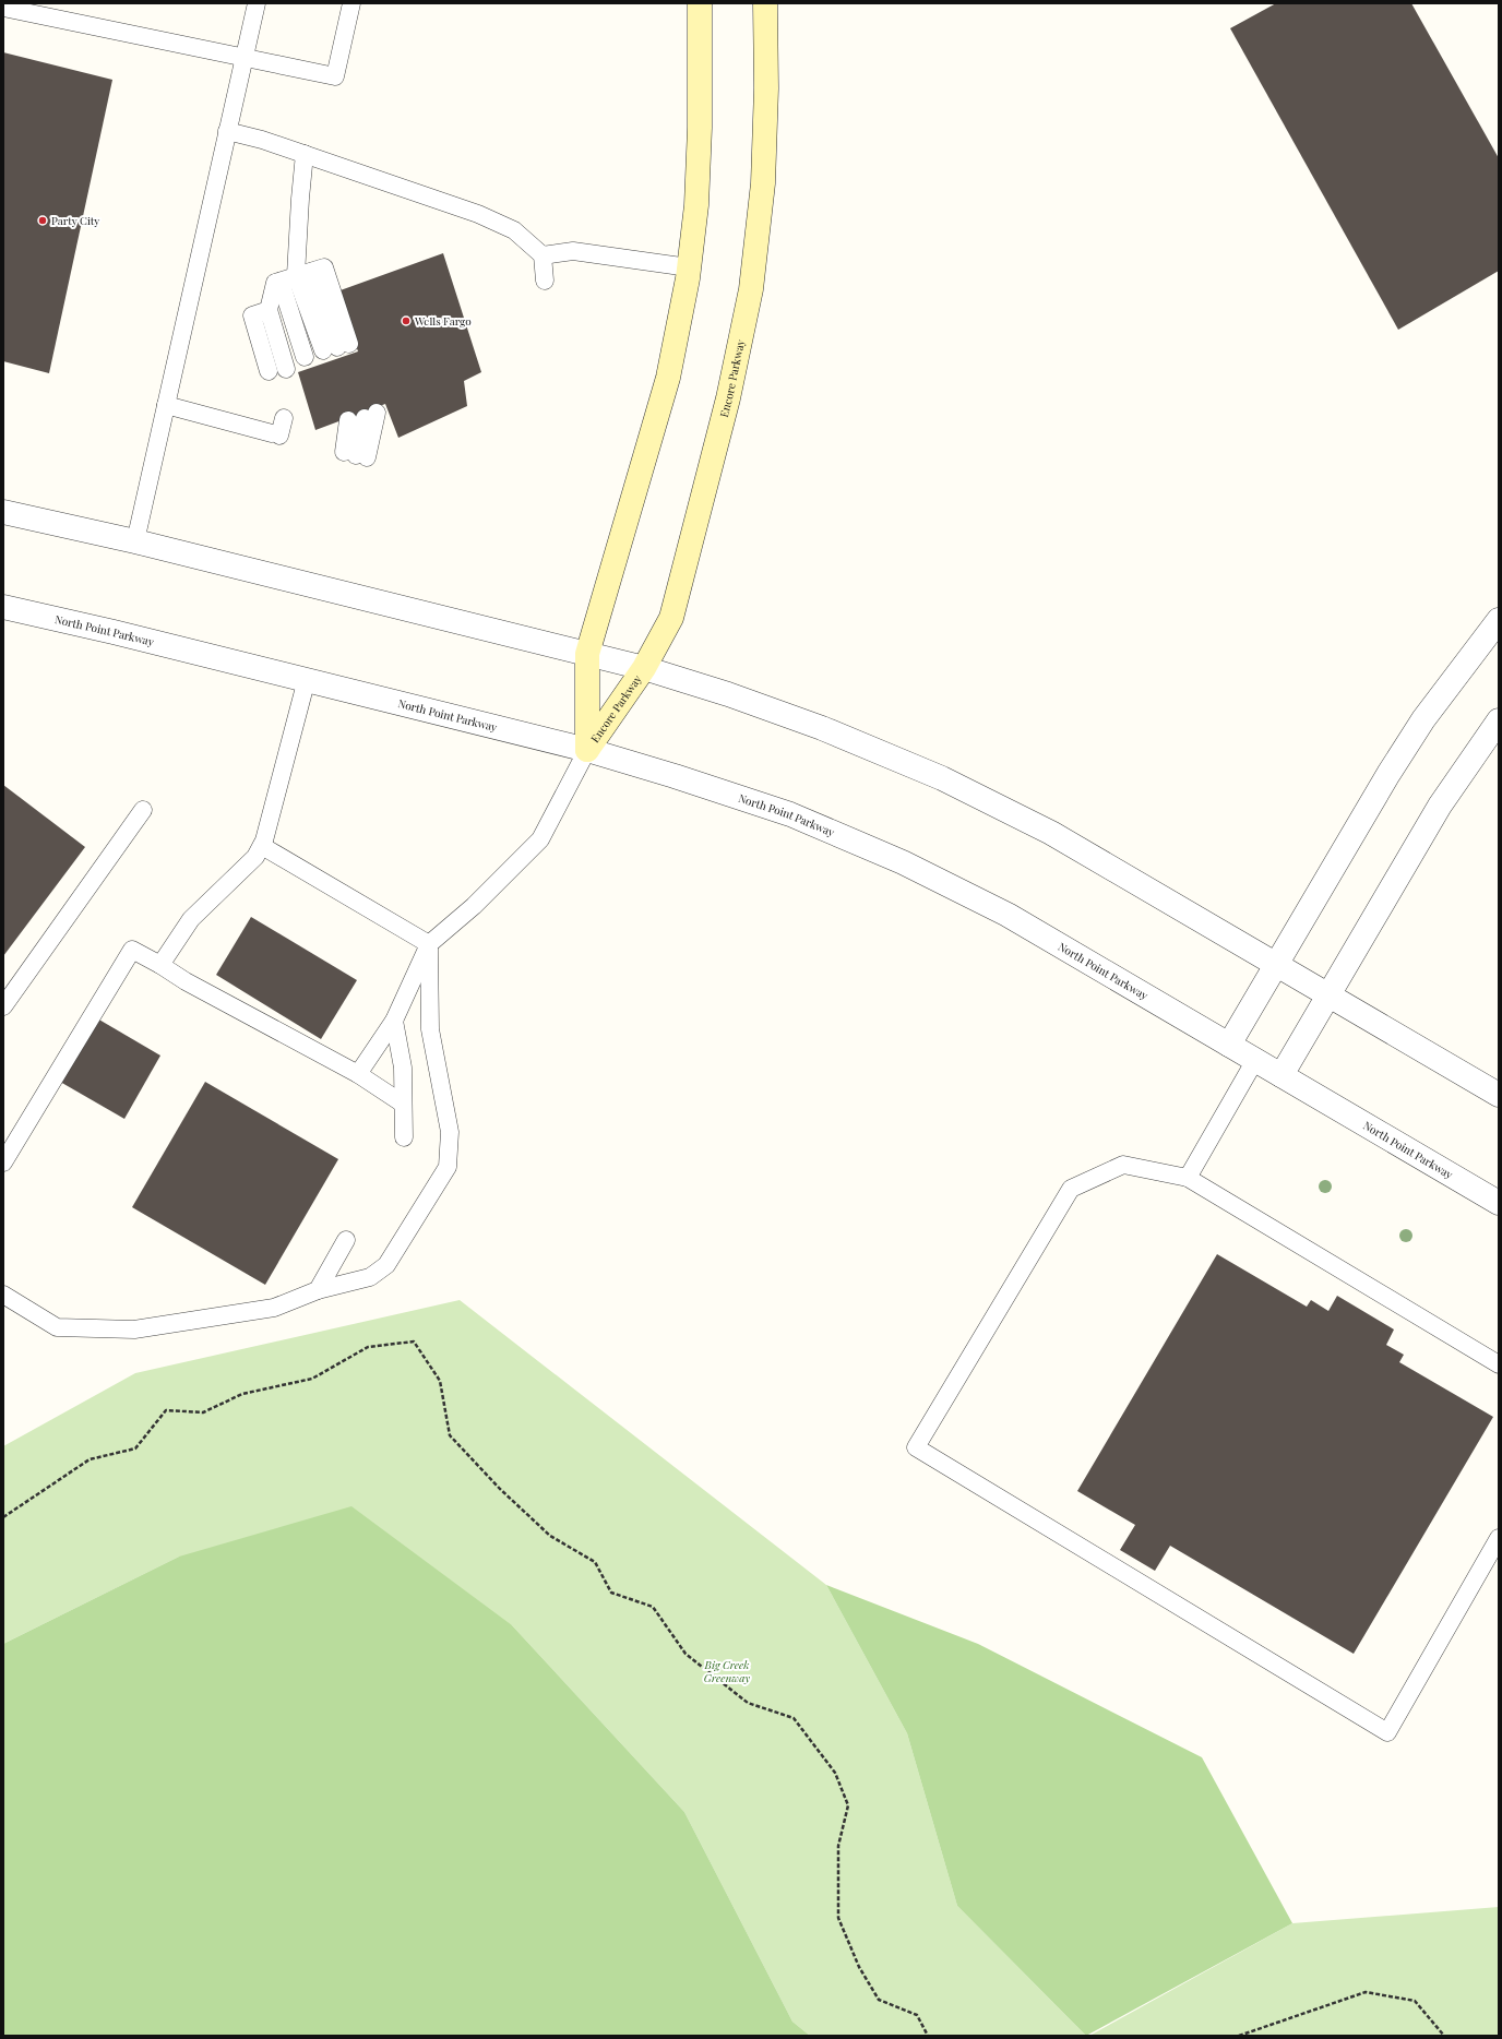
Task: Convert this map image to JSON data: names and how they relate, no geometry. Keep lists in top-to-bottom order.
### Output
{
  "streets": {
    "main road": ["Encore Parkway"],
    "street": ["North Point Parkway"]
  },
  "crossings": [
    ["Encore Parkway", "North Point Parkway"]
  ],
  "parks": ["Big Creek Greenway"],
  "places": ["Party City", "Wells Fargo"]
}
